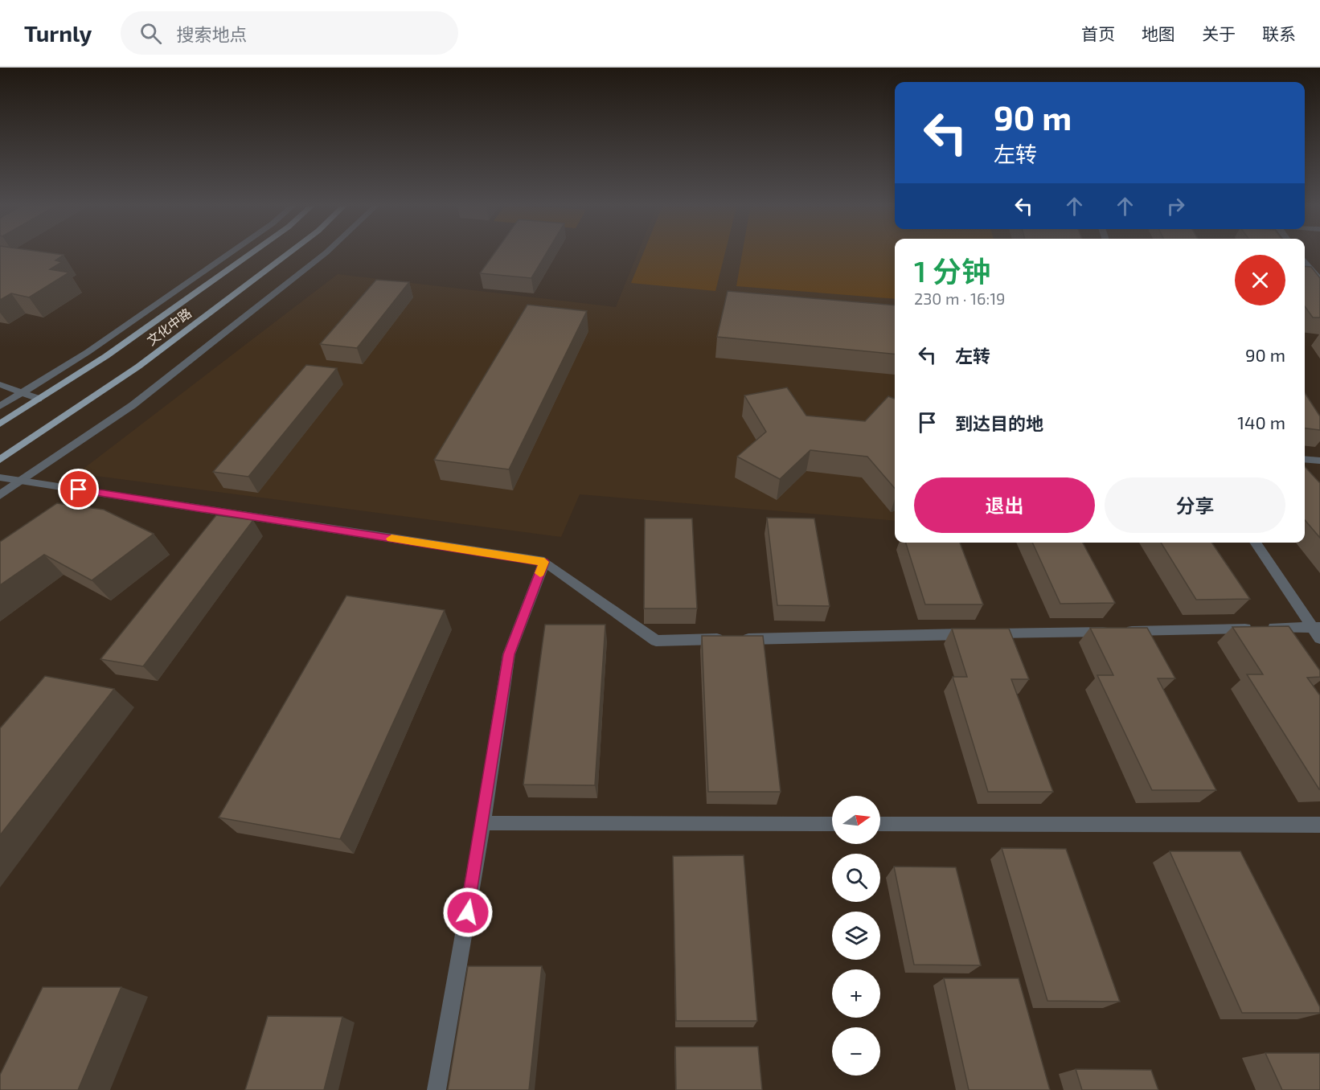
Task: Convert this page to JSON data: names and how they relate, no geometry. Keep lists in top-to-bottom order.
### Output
{
  "streets": {
    "main road": ["文化中路"]
  },
  "north": "right",
  "page": {
    "header": "Turnly",
    "search": "搜索地点",
    "nav": [
      "首页",
      "地图",
      "关于",
      "联系"
    ],
    "turn": ["90 m", "左转"],
    "heading": ["1 分钟", "230 m · 16:19"],
    "list": [
      {
        "name": "左转",
        "value": "90 m"
      },
      {
        "name": "到达目的地",
        "value": "140 m"
      }
    ],
    "buttons": ["退出", "分享"],
    "map_buttons": ["+", "−"]
  }
}
